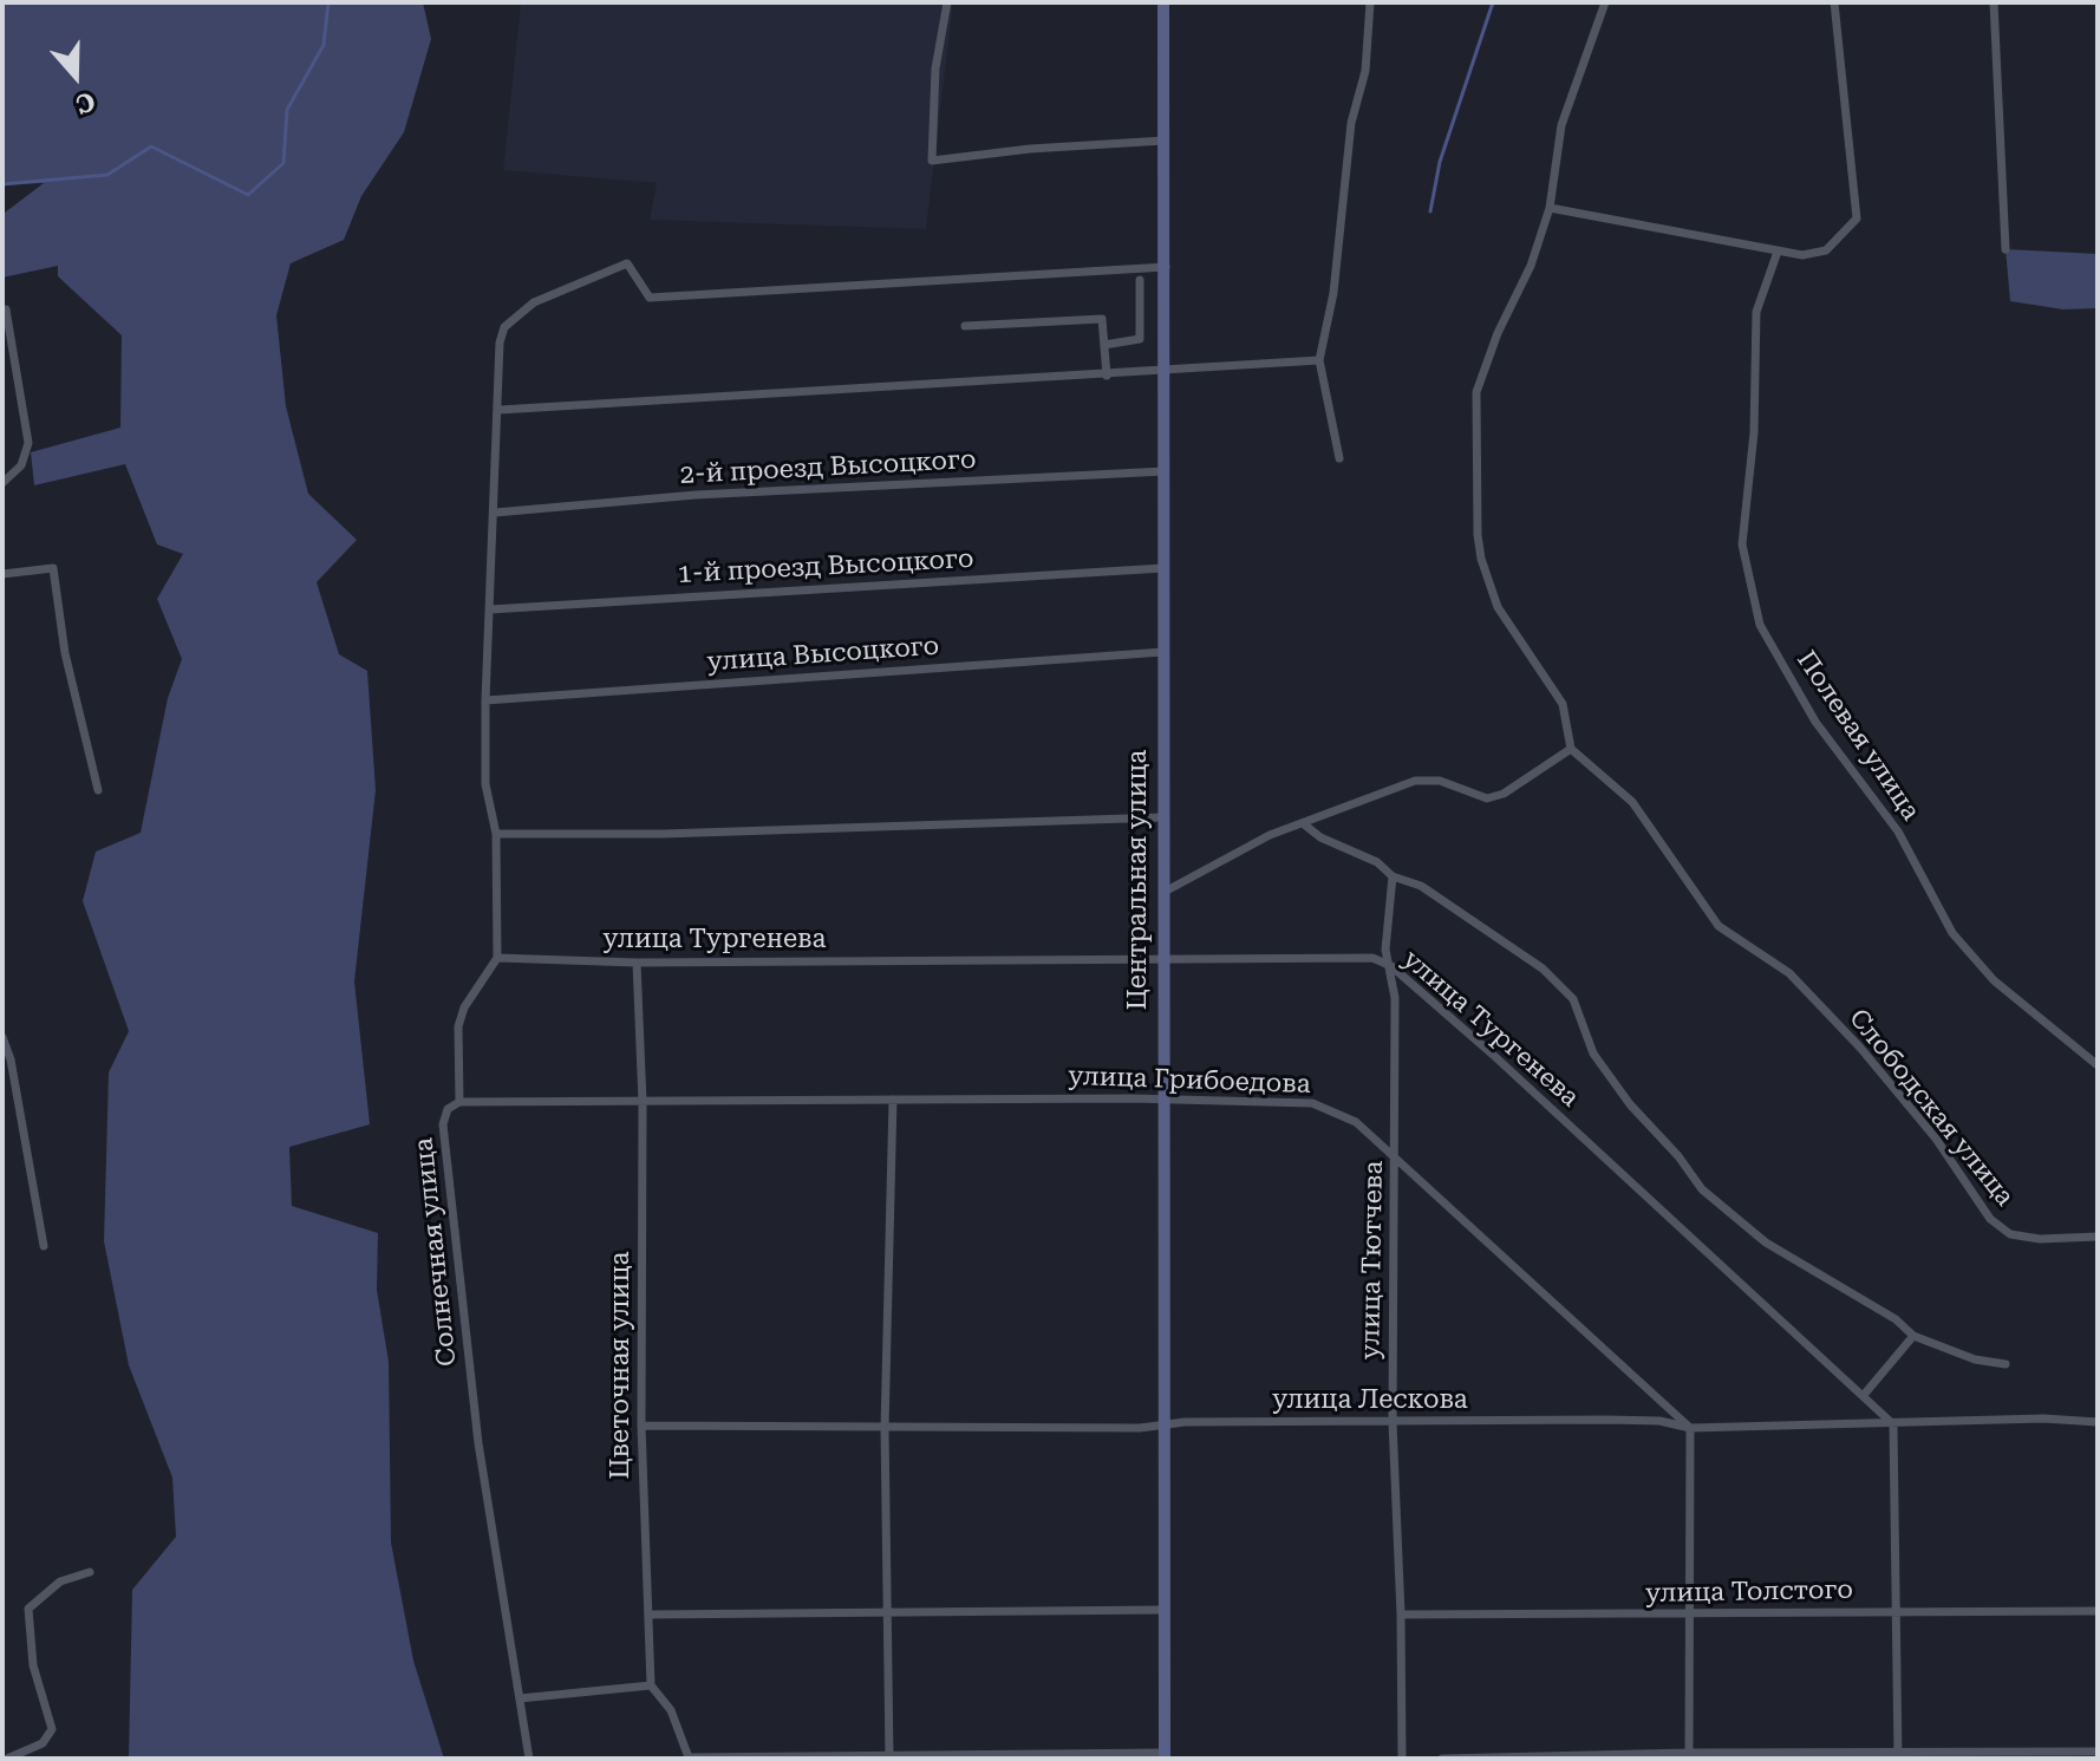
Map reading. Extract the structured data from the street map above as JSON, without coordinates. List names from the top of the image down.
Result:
{
  "streets": {
    "street": [
      "2-й проезд Высоцкого",
      "1-й проезд Высоцкого",
      "улица Высоцкого",
      "Полевая улица",
      "Центральная улица",
      "улица Тургенева",
      "улица Грибоедова",
      "Слободская улица",
      "Солнечная улица",
      "улица Тютчева",
      "Цветочная улица",
      "улица Лескова",
      "улица Толстого"
    ]
  },
  "crossings": [
    ["2-й проезд Высоцкого", "Центральная улица"],
    ["1-й проезд Высоцкого", "Центральная улица"],
    ["улица Высоцкого", "Центральная улица"],
    ["Центральная улица", "улица Тургенева"],
    ["Центральная улица", "улица Грибоедова"],
    ["Центральная улица", "улица Лескова"],
    ["улица Тургенева", "Солнечная улица"],
    ["улица Тургенева", "улица Тютчева"],
    ["улица Тургенева", "Цветочная улица"],
    ["улица Тургенева", "улица Лескова"],
    ["улица Грибоедова", "Солнечная улица"],
    ["улица Грибоедова", "улица Тютчева"],
    ["улица Грибоедова", "Цветочная улица"],
    ["улица Грибоедова", "улица Лескова"],
    ["улица Тютчева", "улица Лескова"],
    ["улица Тютчева", "улица Толстого"],
    ["Цветочная улица", "улица Лескова"]
  ],
  "north": "bottom"
}
